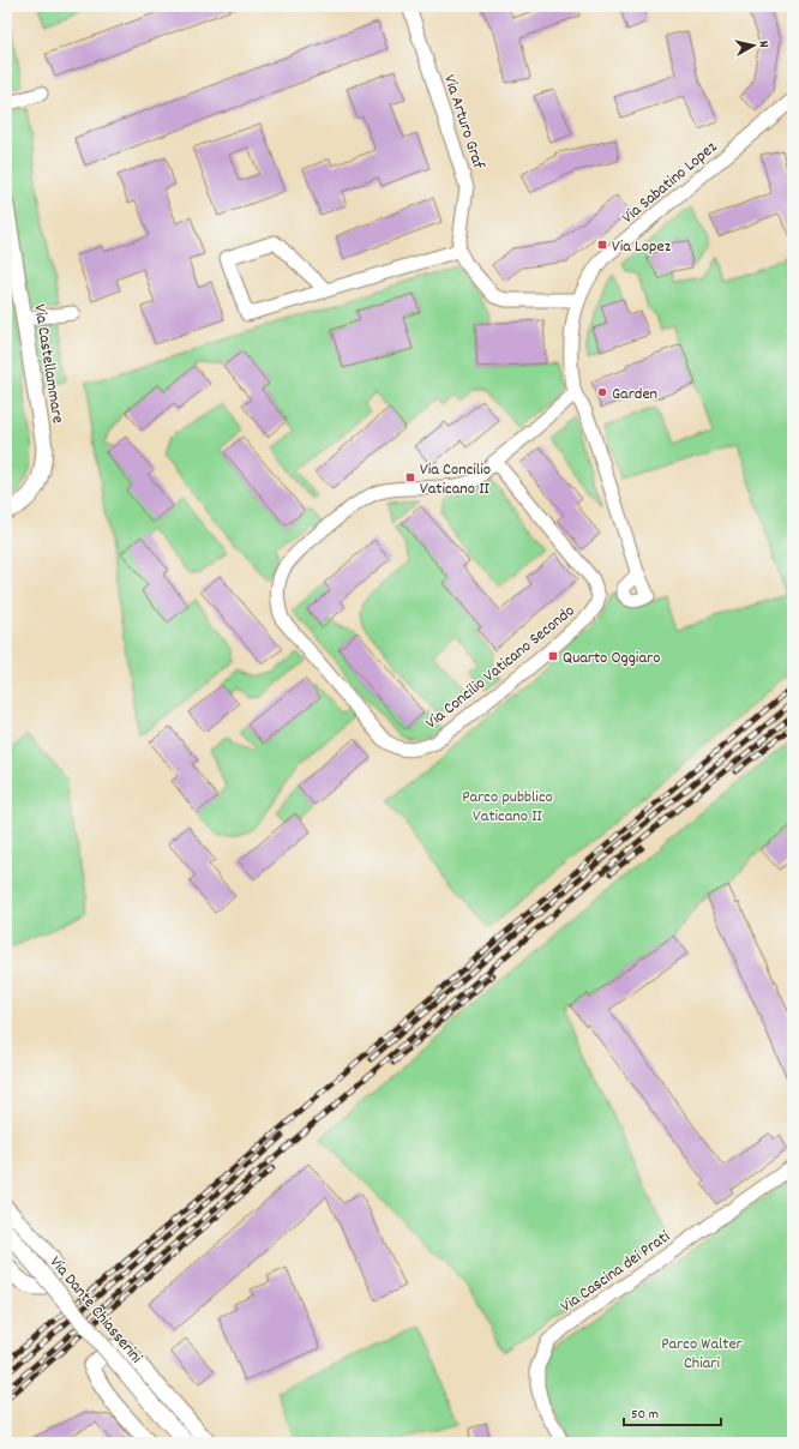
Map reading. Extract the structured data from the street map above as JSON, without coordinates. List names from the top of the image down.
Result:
{
  "streets": {
    "street": [
      "Via Arturo Graf",
      "Via Sabatino Lopez",
      "Via Castellammare",
      "Via Concilio Vaticano Secondo",
      "Via Cascina dei Prati",
      "Via Dante Chiasserini"
    ]
  },
  "crossings": [
    ["Via Sabatino Lopez", "Via Concilio Vaticano Secondo"]
  ],
  "parks": ["Parco pubblico Vaticano II", "Parco Walter Chiari"],
  "places": {
    "transit": ["Via Lopez", "Via Concilio Vaticano II", "Quarto Oggiaro"],
    "other": ["Garden"]
  },
  "scale_bar": "50 m",
  "north": "right"
}
